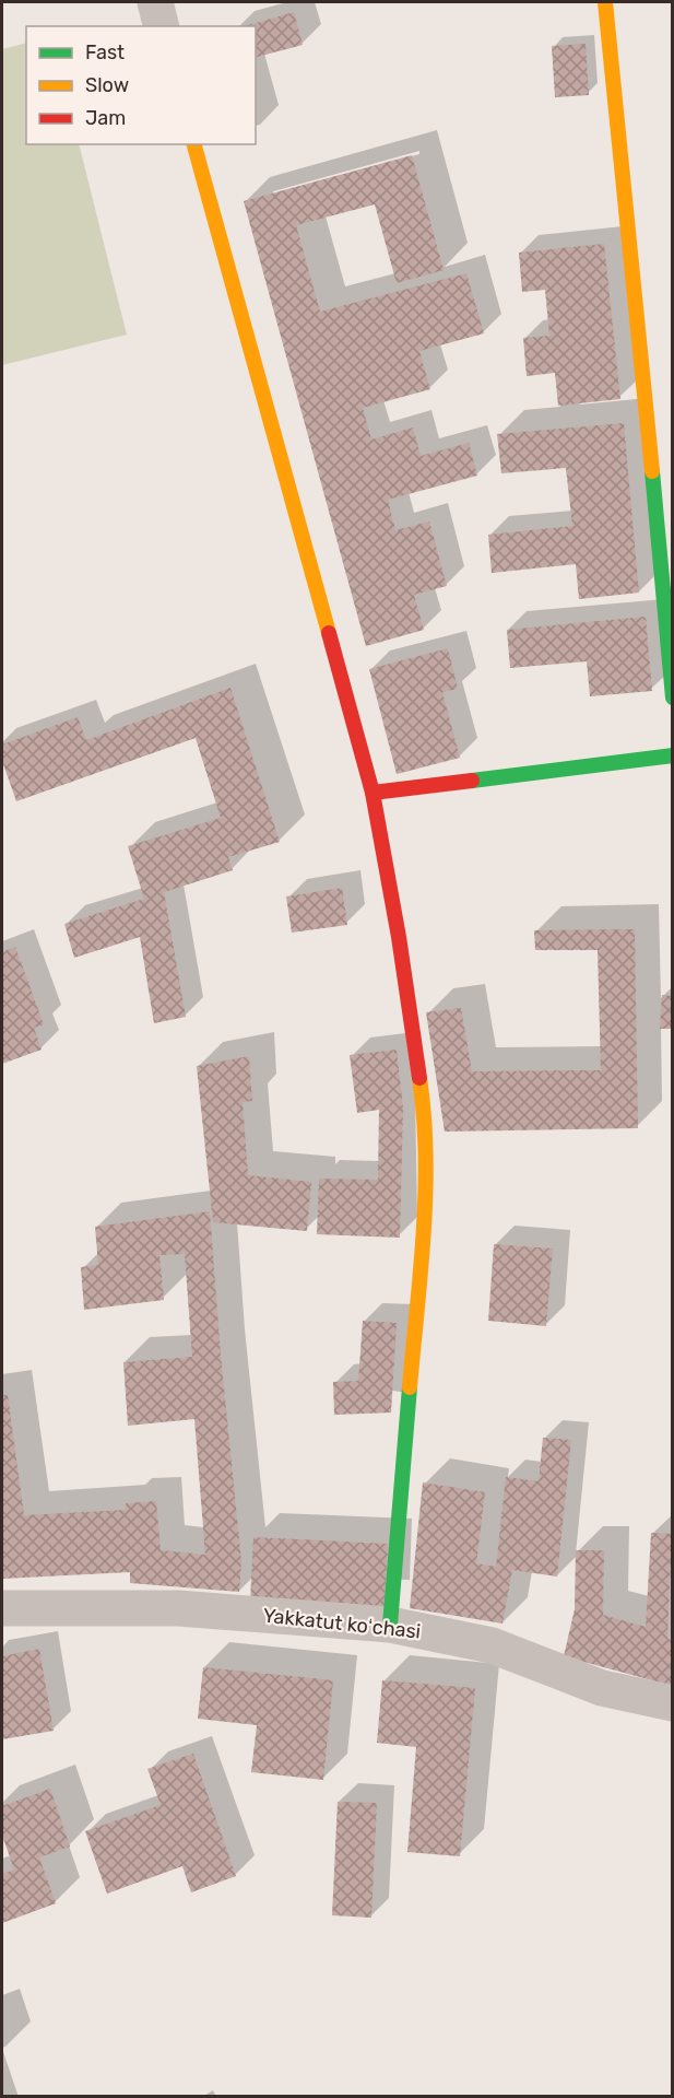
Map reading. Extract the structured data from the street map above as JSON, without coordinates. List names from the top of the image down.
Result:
{
  "streets": {
    "street": ["Yakkatut koʻchasi"]
  },
  "legend": ["Fast", "Slow", "Jam"]
}
